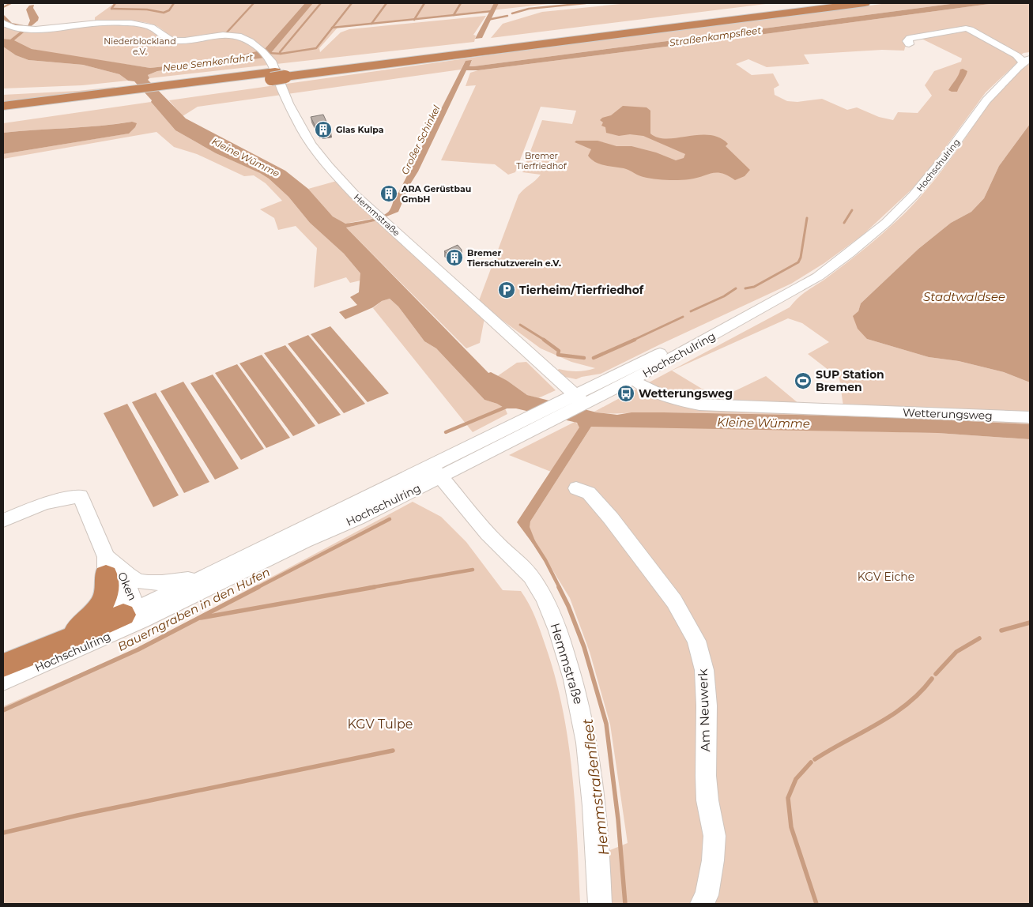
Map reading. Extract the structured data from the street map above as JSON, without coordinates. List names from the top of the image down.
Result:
{
  "streets": {
    "street": [
      "Hochschulring",
      "Hemmstraße",
      "Wetterungsweg",
      "Oken",
      "Am Neuwerk"
    ]
  },
  "crossings": [
    ["Hochschulring", "Hemmstraße"],
    ["Hochschulring", "Wetterungsweg"],
    ["Hochschulring", "Oken"]
  ],
  "water": [
    "Straßenkampsfleet",
    "Neue Semkenfahrt",
    "Großer Schinkel",
    "Kleine Wümme",
    "Stadtwaldsee",
    "Bauerngraben in den Hufen",
    "Hemmstraßenfleet"
  ],
  "parks": [
    "Niederblockland e.V.",
    "Bremer Tierfriedhof",
    "KGV Eiche",
    "KGV Tulpe"
  ],
  "places": {
    "building": ["Glas Kulpa", "ARA Gerüstbau GmbH", "Bremer Tierschutzverein e.V."],
    "parking": ["Tierheim/Tierfriedhof"],
    "sports": ["SUP Station Bremen"],
    "bus stop": ["Wetterungsweg"]
  }
}
